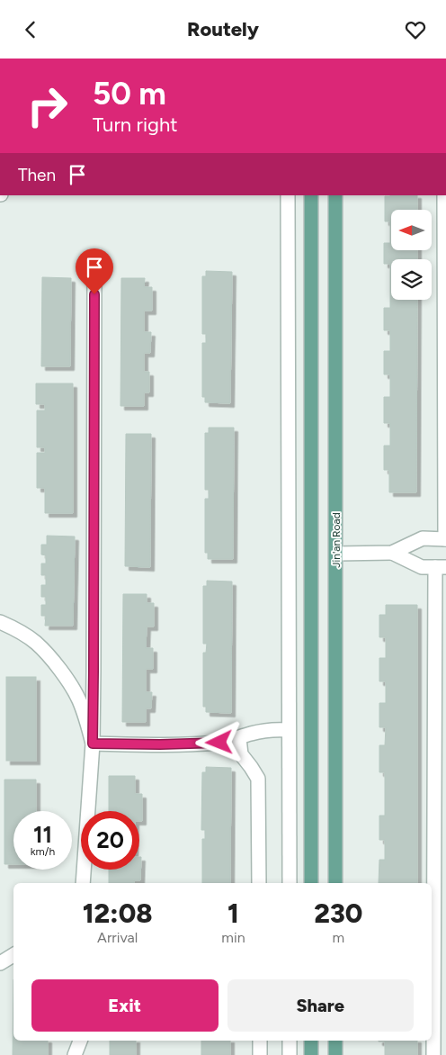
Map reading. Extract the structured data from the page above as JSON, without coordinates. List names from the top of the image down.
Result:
{
  "streets": {
    "main road": ["Jin'an Road"]
  },
  "north": "left",
  "page": {
    "header": "Routely",
    "turn": ["50 m", "Turn right"],
    "then": "Then",
    "speed": "11 km/h",
    "limit": "20",
    "eta": [
      "12:08",
      "Arrival",
      "1",
      "min",
      "230",
      "m"
    ],
    "buttons": ["Exit", "Share"]
  }
}
